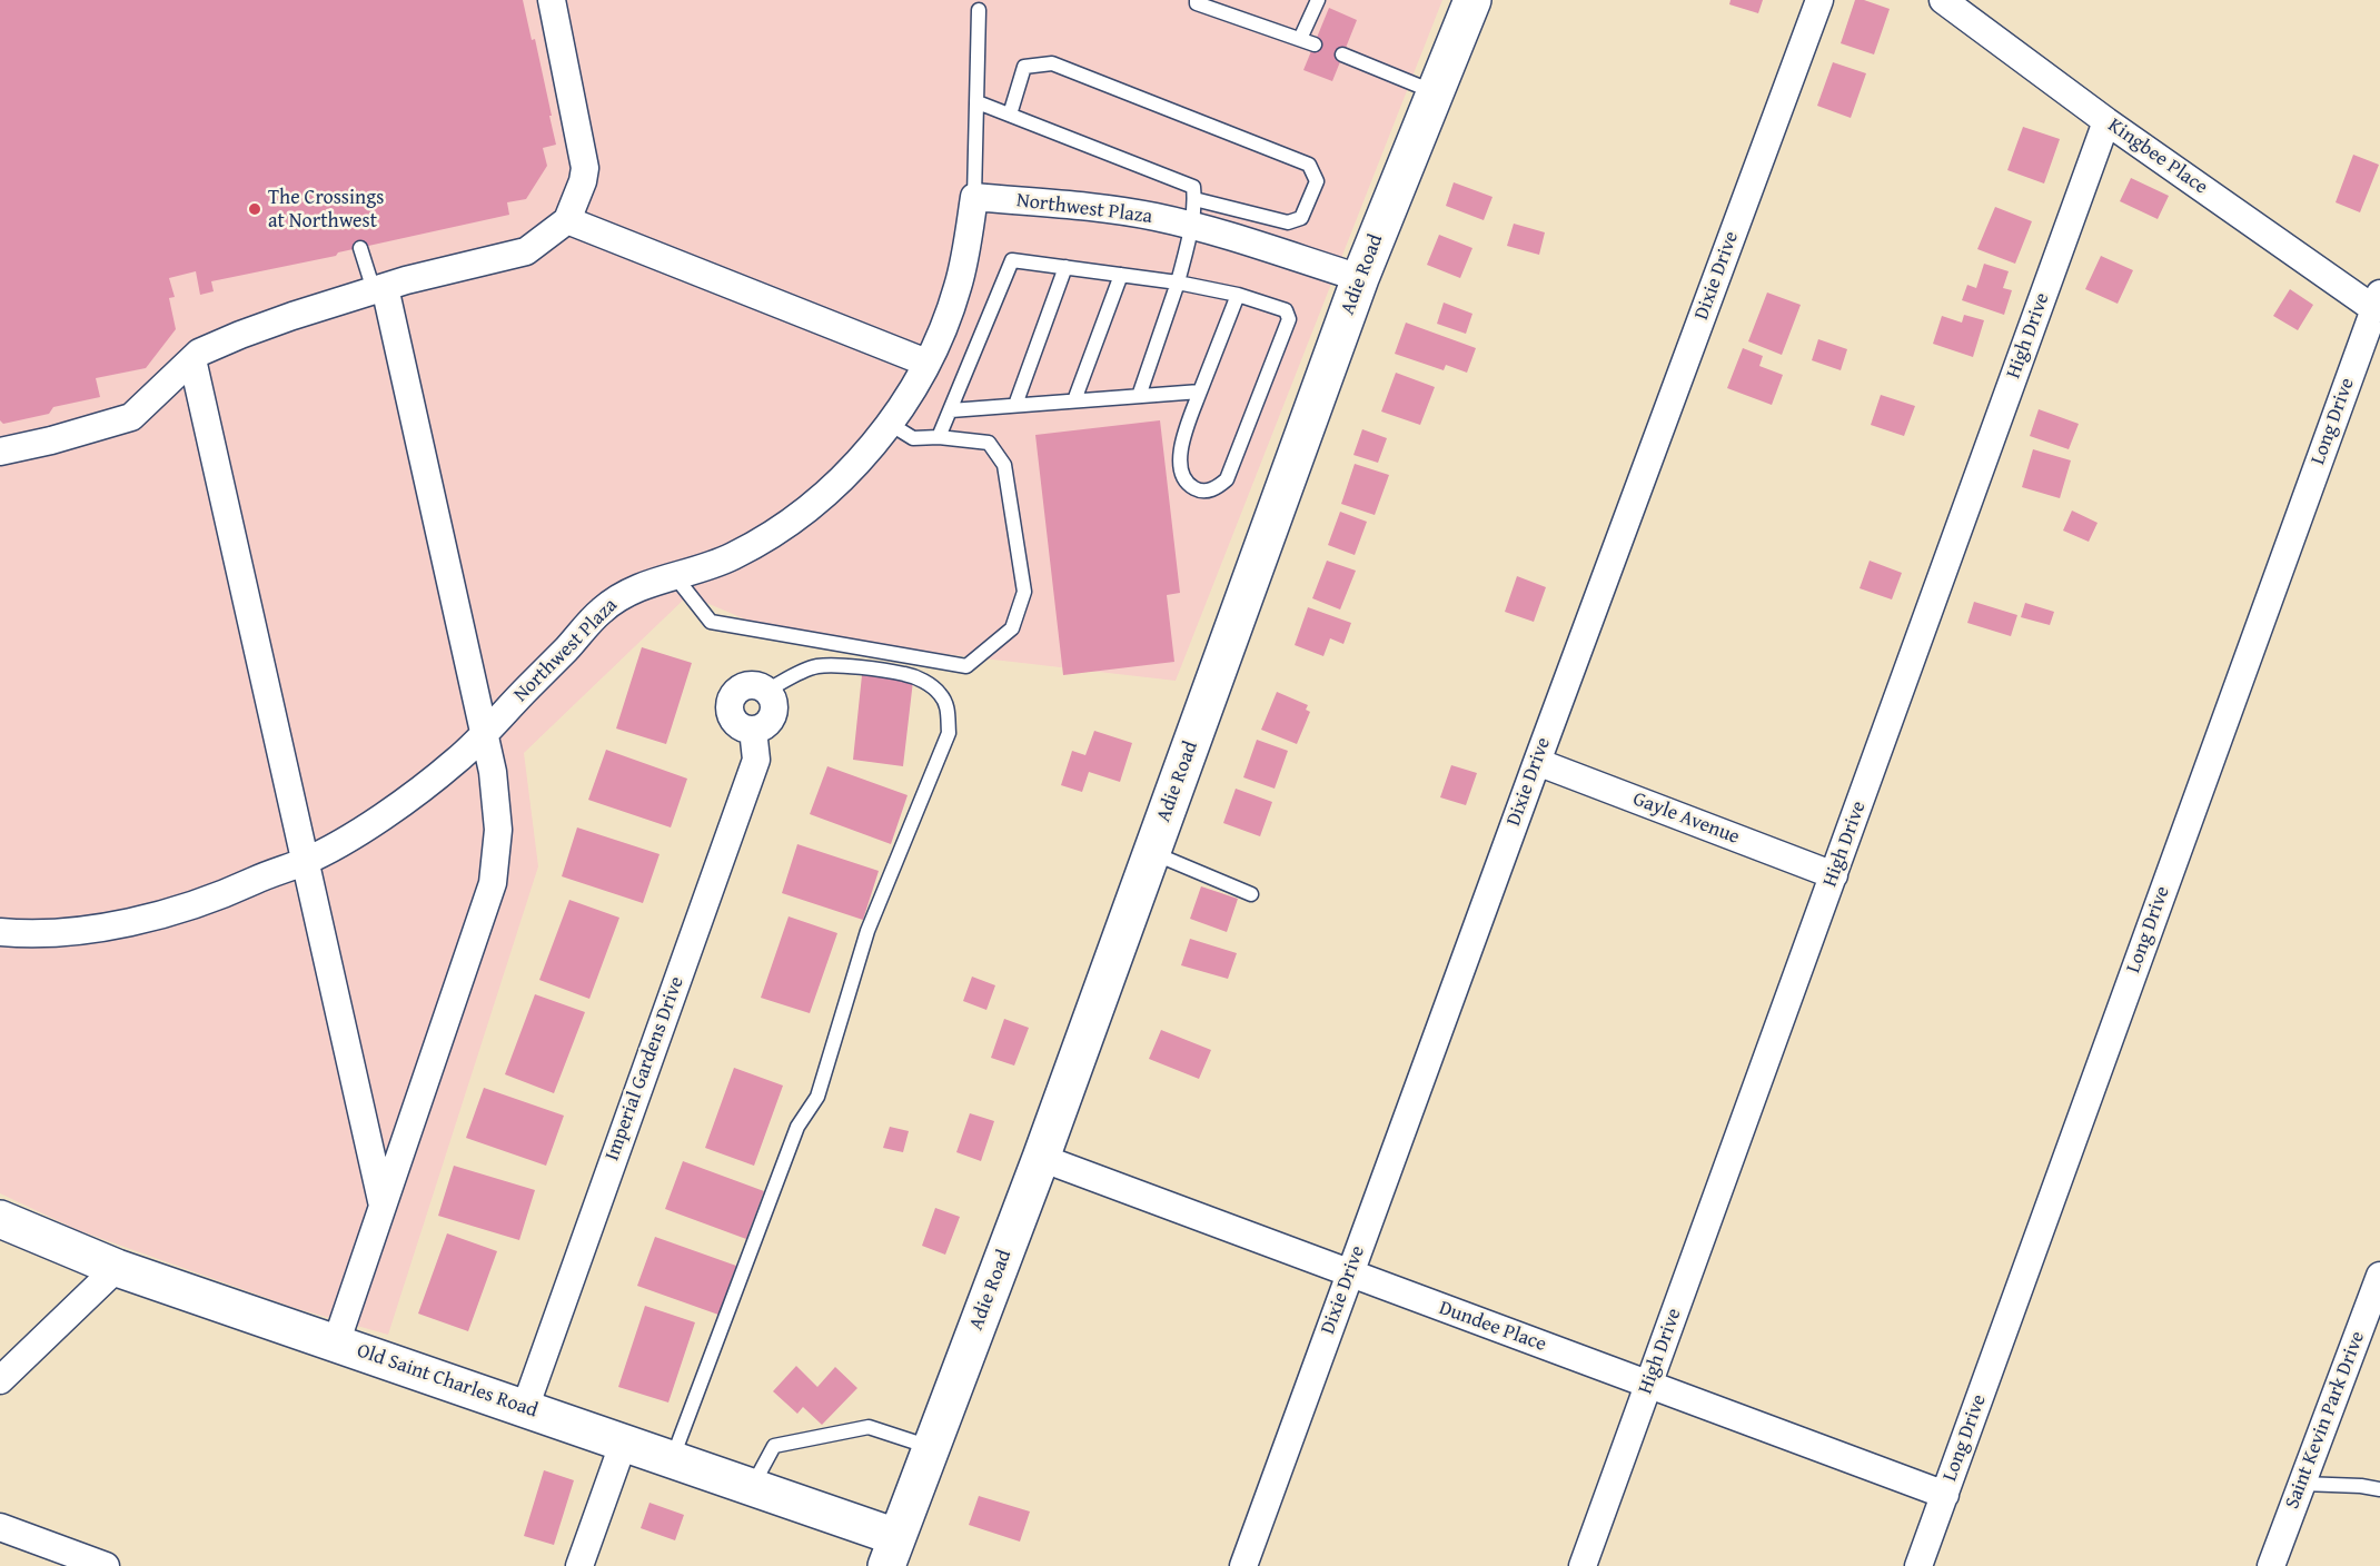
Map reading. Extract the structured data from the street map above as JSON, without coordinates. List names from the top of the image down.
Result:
{
  "streets": {
    "street": [
      "Kingbee Place",
      "Northwest Plaza",
      "Adie Road",
      "Dixie Drive",
      "High Drive",
      "Long Drive",
      "Gayle Avenue",
      "Imperial Gardens Drive",
      "Dundee Place",
      "Old Saint Charles Road",
      "Saint Kevin Park Drive"
    ]
  },
  "crossings": [
    ["Kingbee Place", "High Drive"],
    ["Kingbee Place", "Long Drive"],
    ["Northwest Plaza", "Adie Road"],
    ["Adie Road", "Dundee Place"],
    ["Adie Road", "Old Saint Charles Road"],
    ["Dixie Drive", "Gayle Avenue"],
    ["Dixie Drive", "Dundee Place"],
    ["High Drive", "Gayle Avenue"],
    ["High Drive", "Dundee Place"],
    ["Long Drive", "Dundee Place"],
    ["Imperial Gardens Drive", "Old Saint Charles Road"]
  ],
  "places": ["The Crossings at Northwest"]
}
